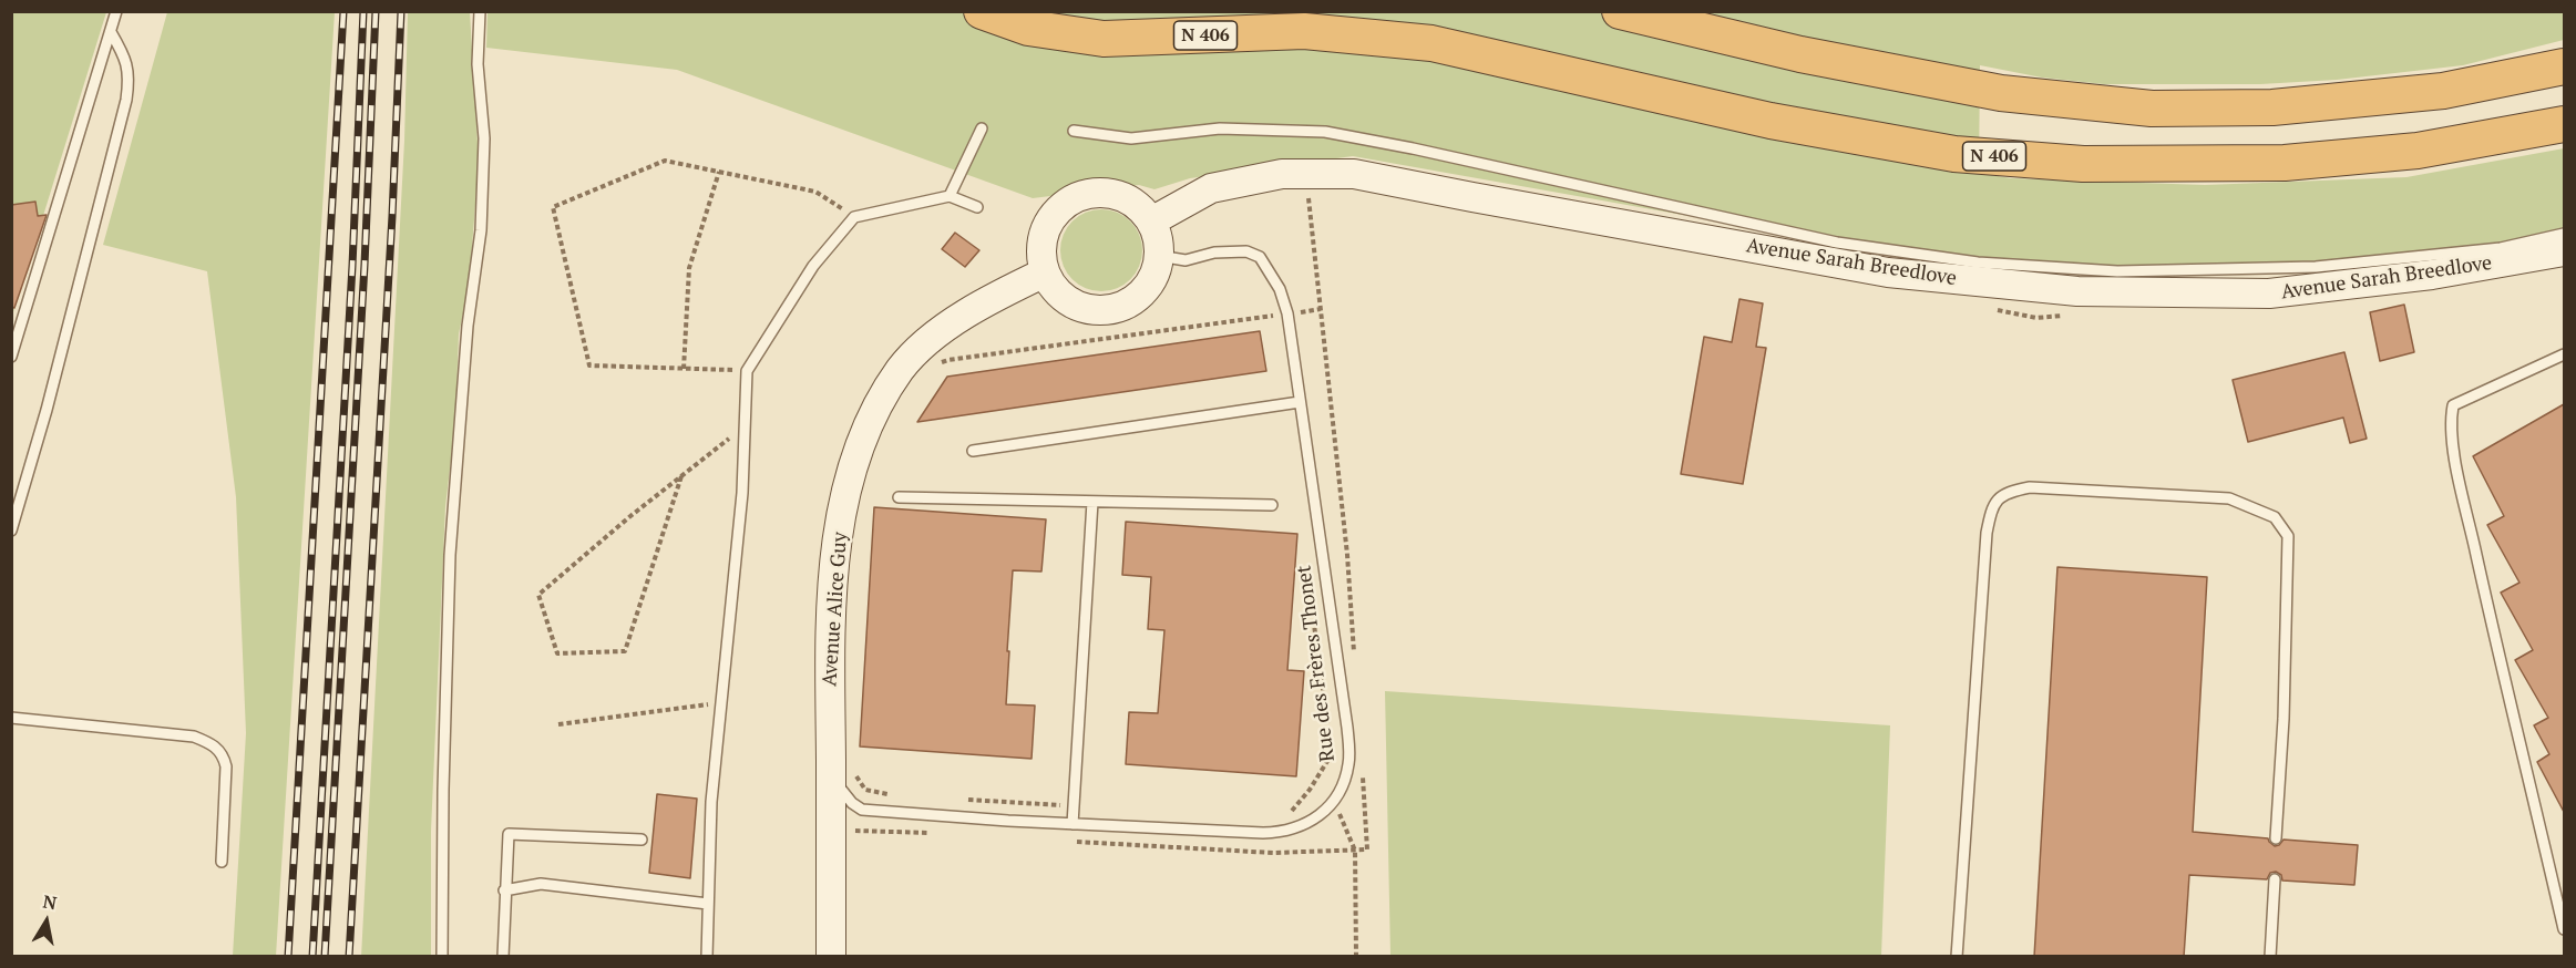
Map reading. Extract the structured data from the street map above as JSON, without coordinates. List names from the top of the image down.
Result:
{
  "streets": {
    "highway": ["N 406"],
    "main road": ["Avenue Sarah Breedlove", "Avenue Alice Guy"],
    "lane": ["Rue des Frères Thonet"]
  },
  "crossings": [
    ["Avenue Sarah Breedlove", "Avenue Alice Guy"],
    ["Avenue Sarah Breedlove", "Rue des Frères Thonet"],
    ["Avenue Alice Guy", "Rue des Frères Thonet"]
  ],
  "north": "top"
}
